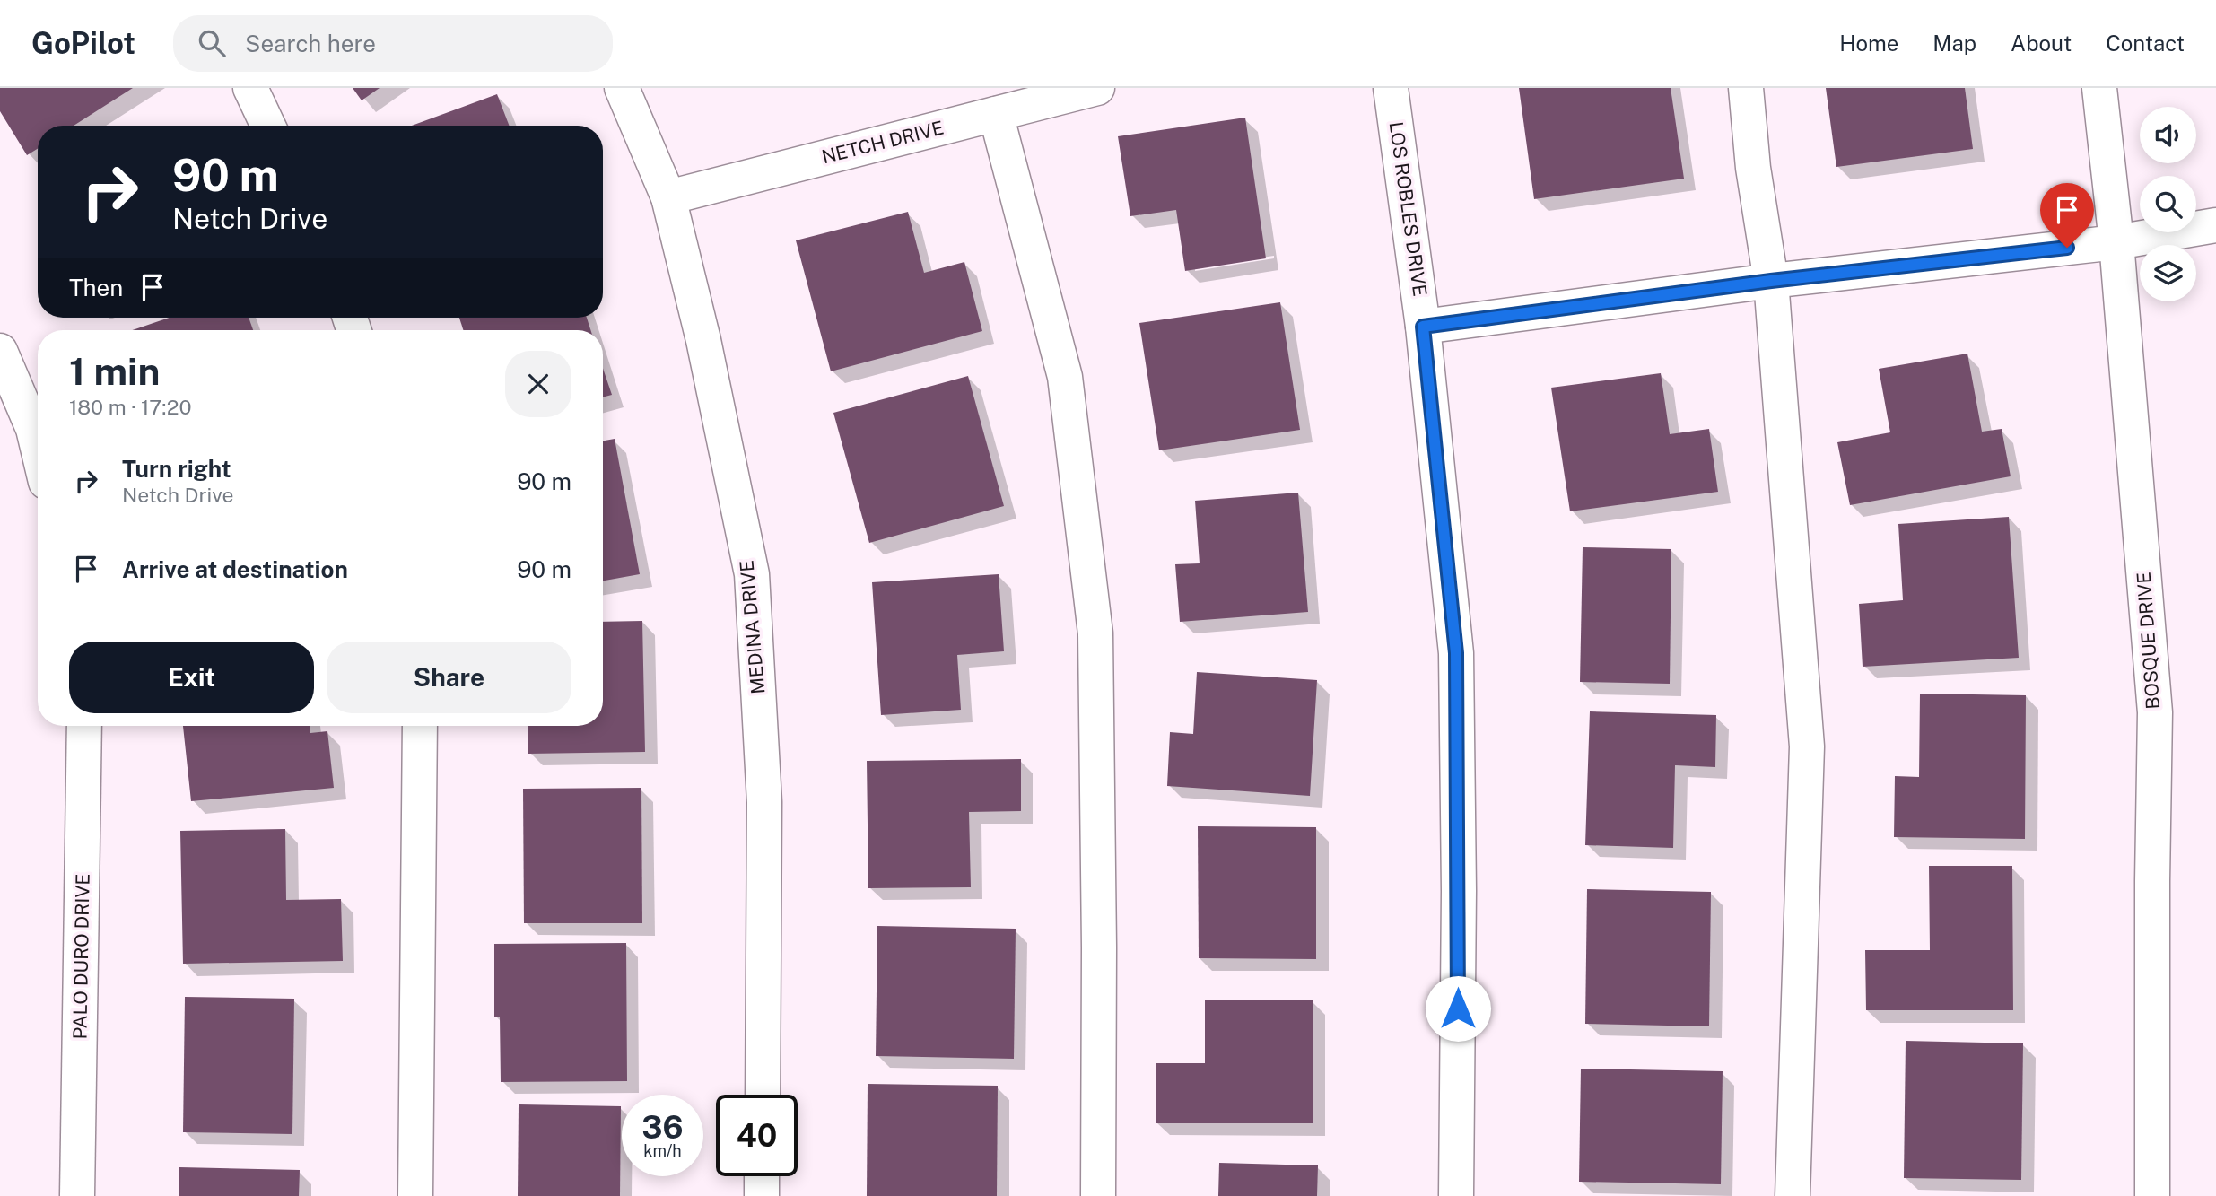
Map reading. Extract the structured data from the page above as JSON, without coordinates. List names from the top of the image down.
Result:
{
  "streets": {
    "street": [
      "NETCH DRIVE",
      "LOS ROBLES DRIVE",
      "MEDINA DRIVE",
      "BOSQUE DRIVE",
      "PALO DURO DRIVE"
    ]
  },
  "crossings": [
    ["NETCH DRIVE", "MEDINA DRIVE"]
  ],
  "page": {
    "header": "GoPilot",
    "search": "Search here",
    "nav": [
      "Home",
      "Map",
      "About",
      "Contact"
    ],
    "turn": ["90 m", "Netch Drive"],
    "then": "Then",
    "heading": ["1 min", "180 m · 17:20"],
    "list": [
      {
        "name": "Turn right",
        "note": "Netch Drive",
        "value": "90 m"
      },
      {
        "name": "Arrive at destination",
        "value": "90 m"
      }
    ],
    "buttons": ["Exit", "Share"],
    "speed": "36 km/h",
    "limit": "40"
  }
}
